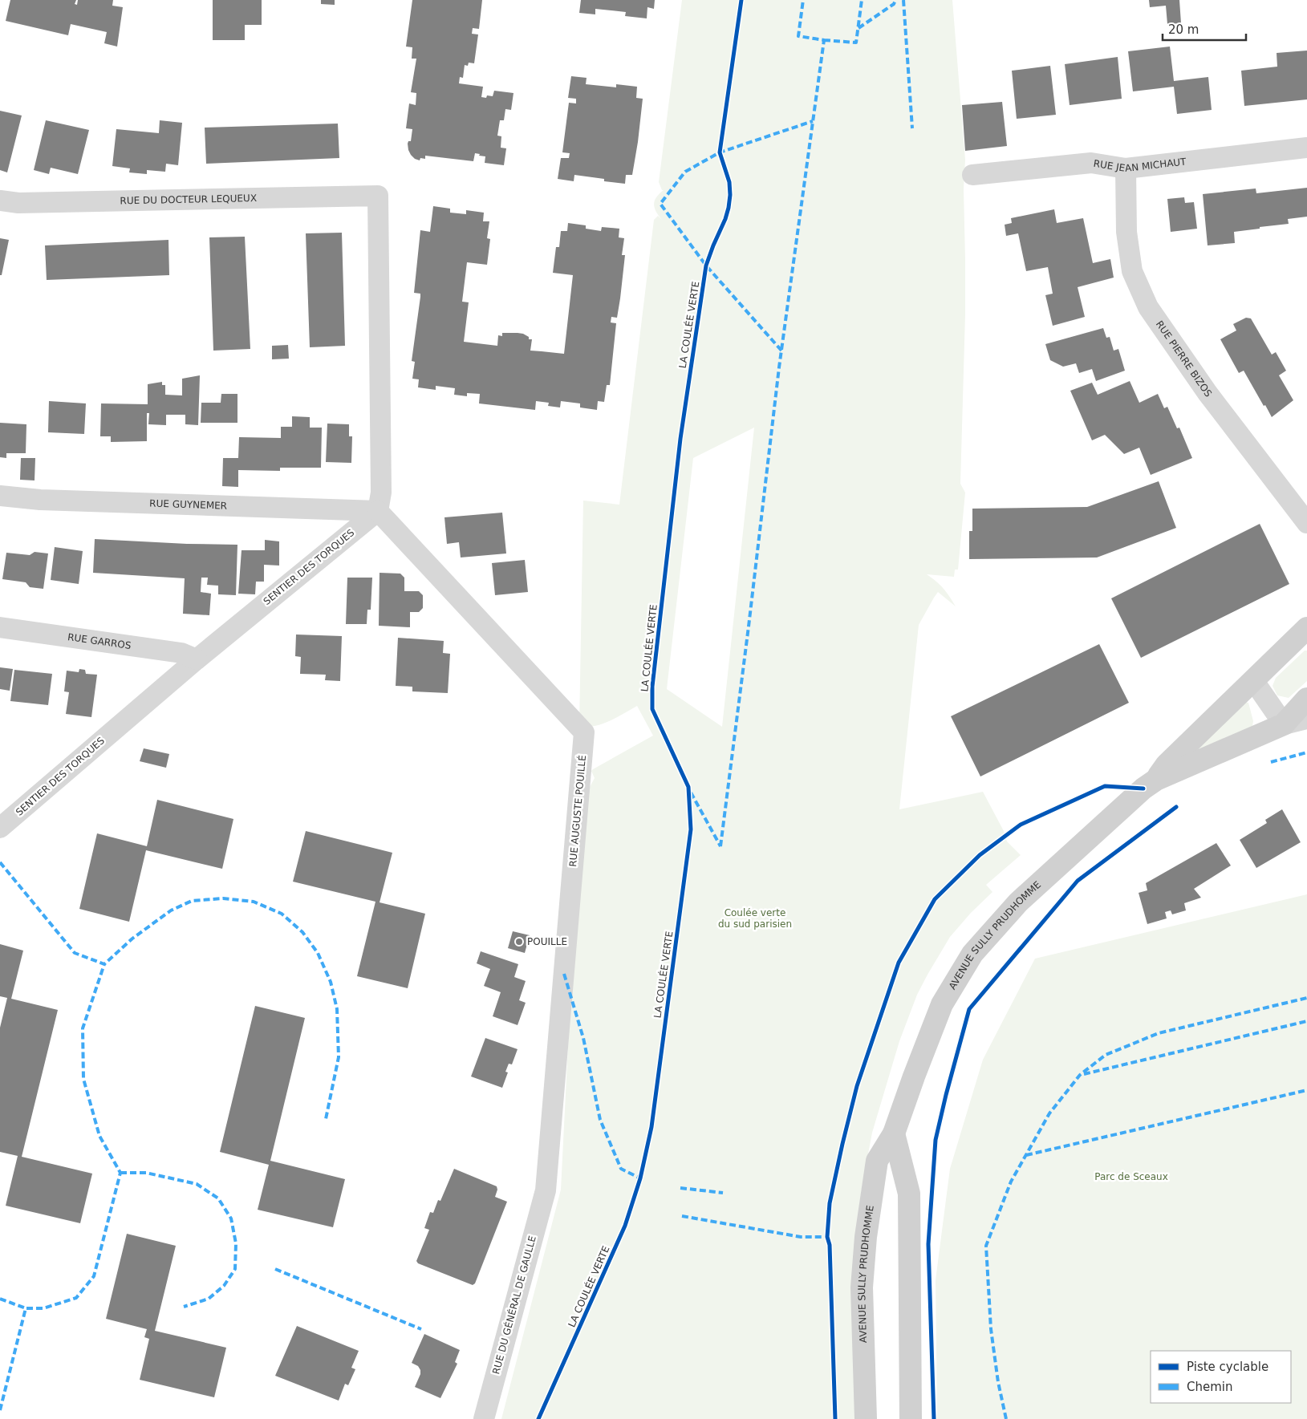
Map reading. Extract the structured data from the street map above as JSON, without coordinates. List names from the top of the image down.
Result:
{
  "streets": {
    "main road": ["AVENUE SULLY PRUDHOMME"],
    "street": [
      "RUE JEAN MICHAUT",
      "RUE DU DOCTEUR LEQUEUX",
      "RUE PIERRE BIZOS",
      "RUE GUYNEMER",
      "SENTIER DES TORQUES",
      "RUE GARROS",
      "RUE AUGUSTE POUILLÉ",
      "RUE DU GÉNÉRAL DE GAULLE"
    ],
    "cycle path": ["LA COULÉE VERTE"]
  },
  "crossings": [
    ["RUE JEAN MICHAUT", "RUE PIERRE BIZOS"],
    ["RUE DU DOCTEUR LEQUEUX", "RUE GUYNEMER"],
    ["RUE DU DOCTEUR LEQUEUX", "SENTIER DES TORQUES"],
    ["RUE DU DOCTEUR LEQUEUX", "RUE AUGUSTE POUILLÉ"],
    ["RUE GUYNEMER", "SENTIER DES TORQUES"],
    ["RUE GUYNEMER", "RUE AUGUSTE POUILLÉ"],
    ["SENTIER DES TORQUES", "RUE GARROS"],
    ["SENTIER DES TORQUES", "RUE AUGUSTE POUILLÉ"],
    ["RUE AUGUSTE POUILLÉ", "RUE DU GÉNÉRAL DE GAULLE"]
  ],
  "parks": ["Coulée verte du sud parisien", "Parc de Sceaux"],
  "places": ["POUILLE"],
  "legend": ["Piste cyclable", "Chemin"],
  "scale_bar": "20 m"
}
